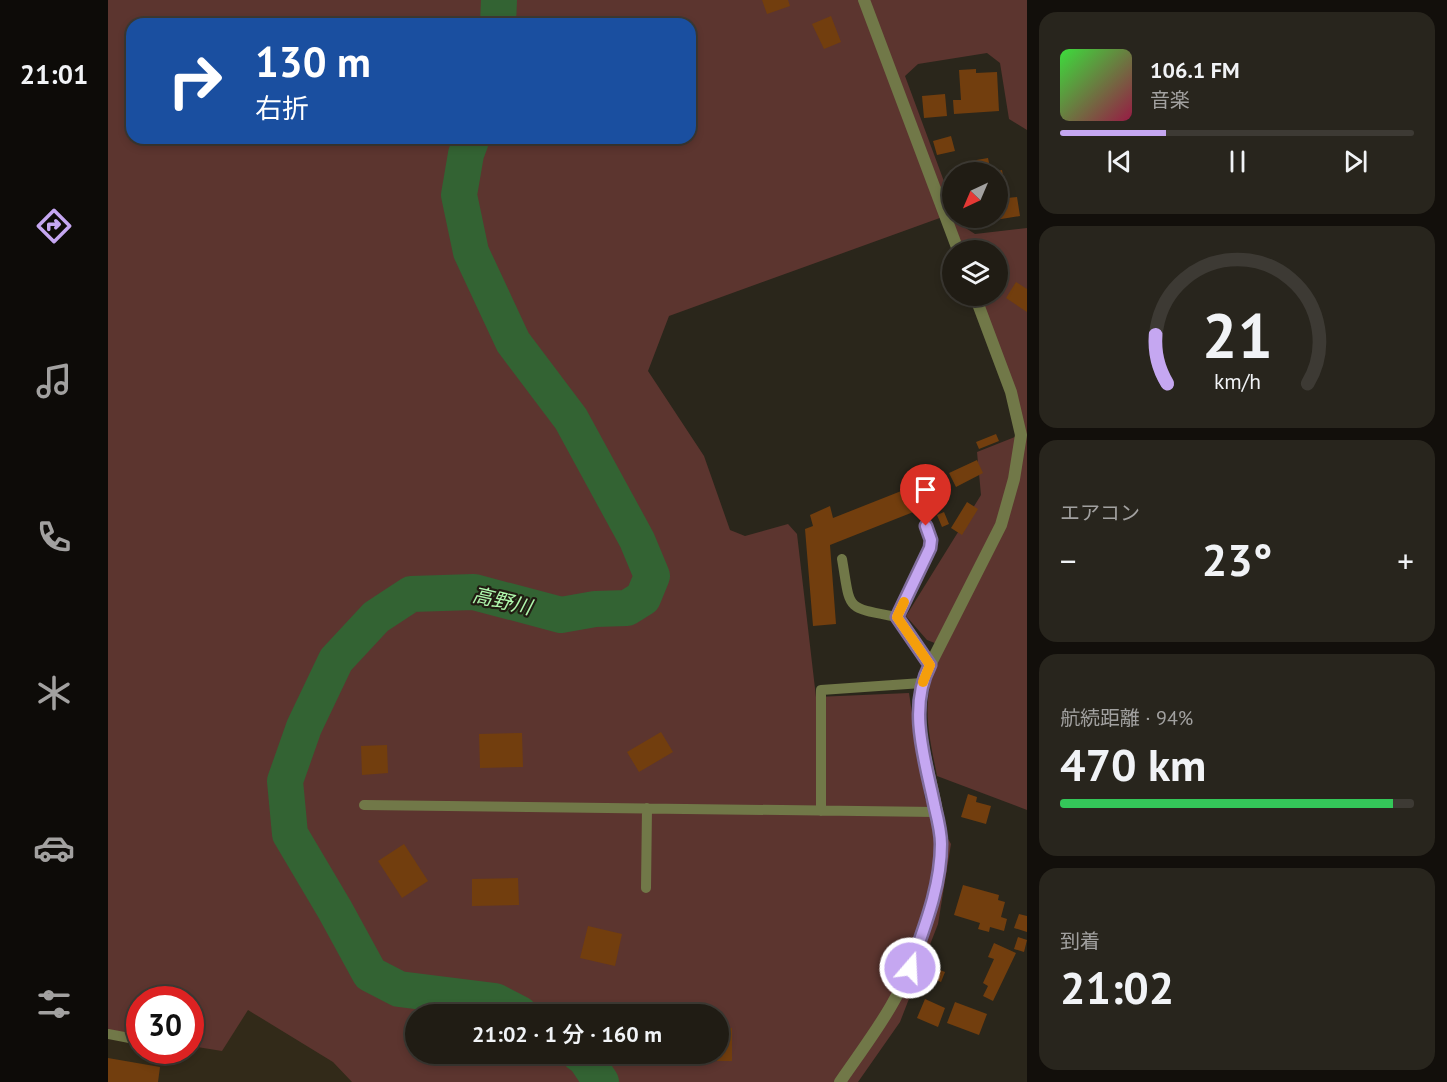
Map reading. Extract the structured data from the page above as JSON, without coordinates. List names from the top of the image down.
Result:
{
  "water": ["高野川"],
  "north": "bottom left",
  "page": {
    "tabs": "21:01",
    "turn": ["130 m", "右折"],
    "song": ["106.1 FM", "音楽"],
    "tile": [
      "エアコン",
      ["航続距離 · 94%", "470 km"],
      ["到着", "21:02"]
    ],
    "heat": ["−", "23°", "+"],
    "limit": "30",
    "trip": "21:02 · 1 分 · 160 m",
    "gauge": ["21", "km/h"]
  }
}
